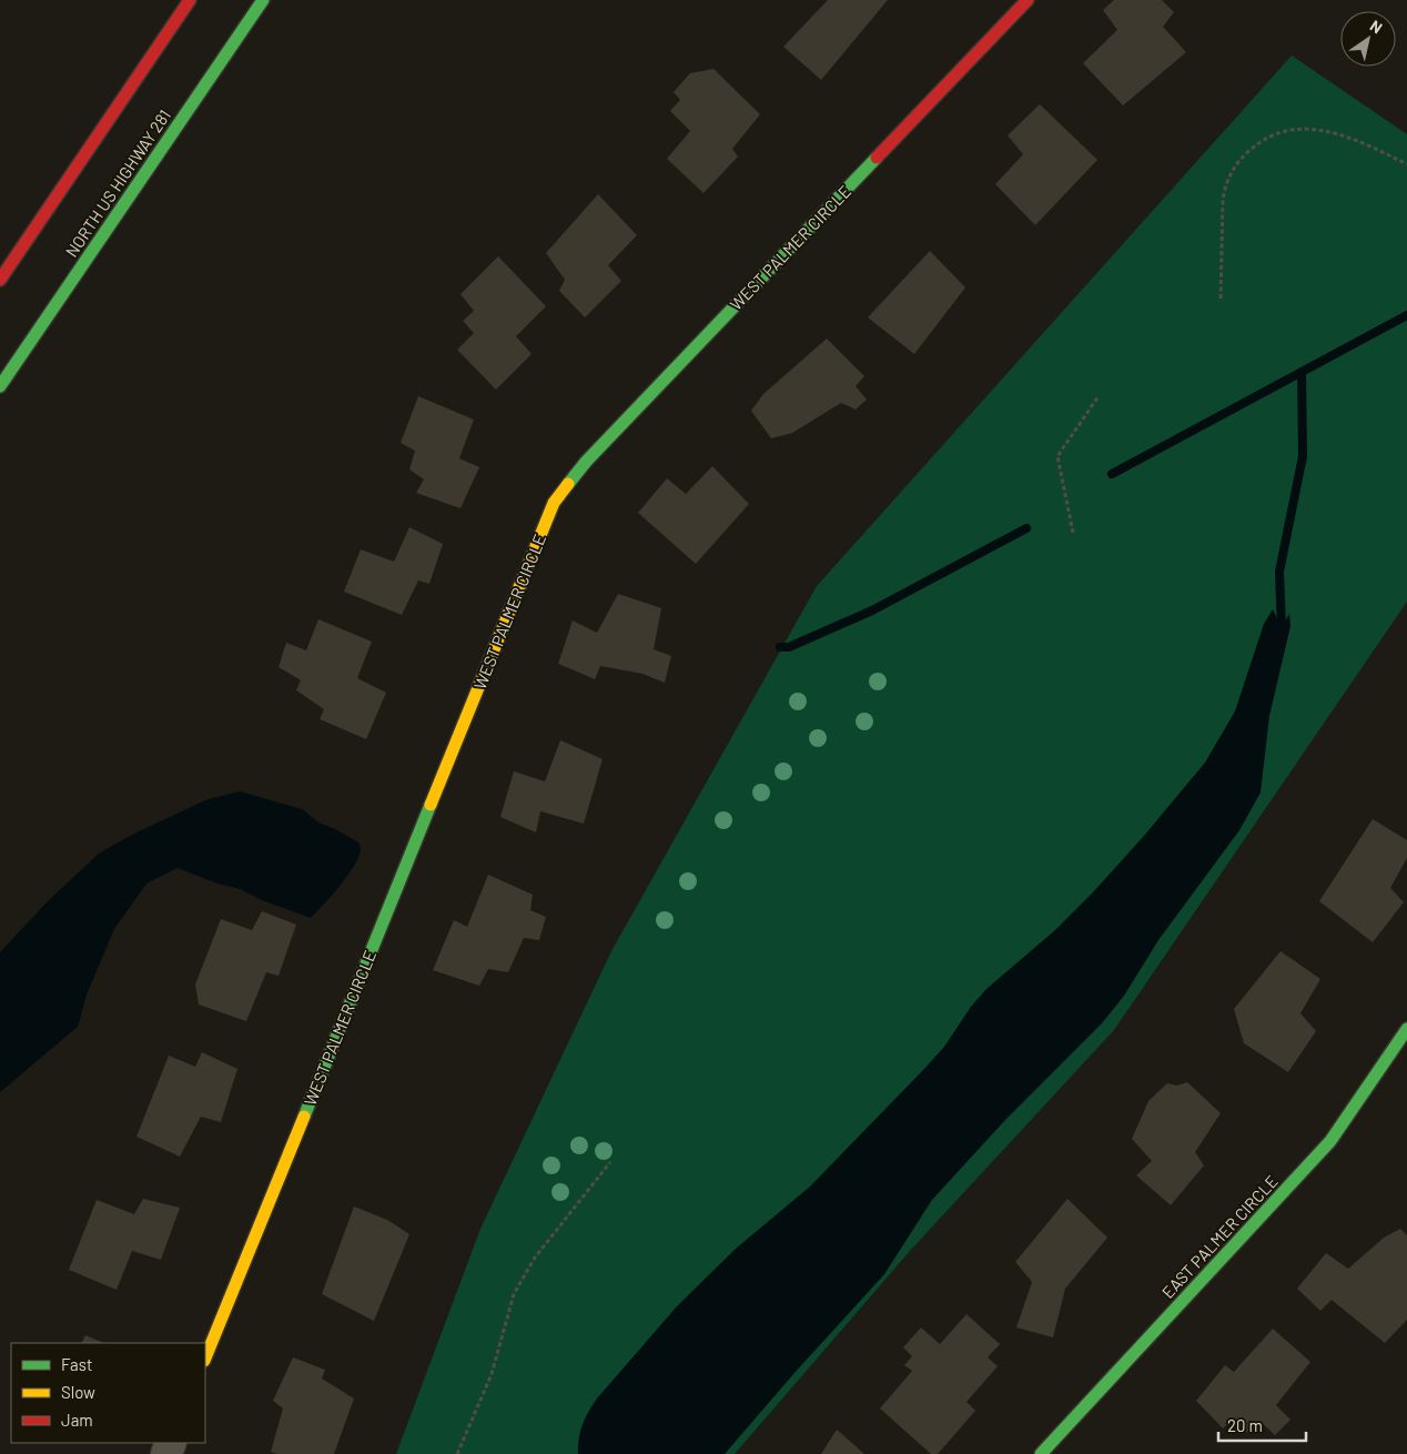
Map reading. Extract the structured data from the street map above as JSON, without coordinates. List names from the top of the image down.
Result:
{
  "streets": {
    "main road": ["NORTH US HIGHWAY 281", "WEST PALMER CIRCLE", "EAST PALMER CIRCLE"]
  },
  "legend": ["Fast", "Slow", "Jam"],
  "scale_bar": "20 m",
  "north": "top right"
}
